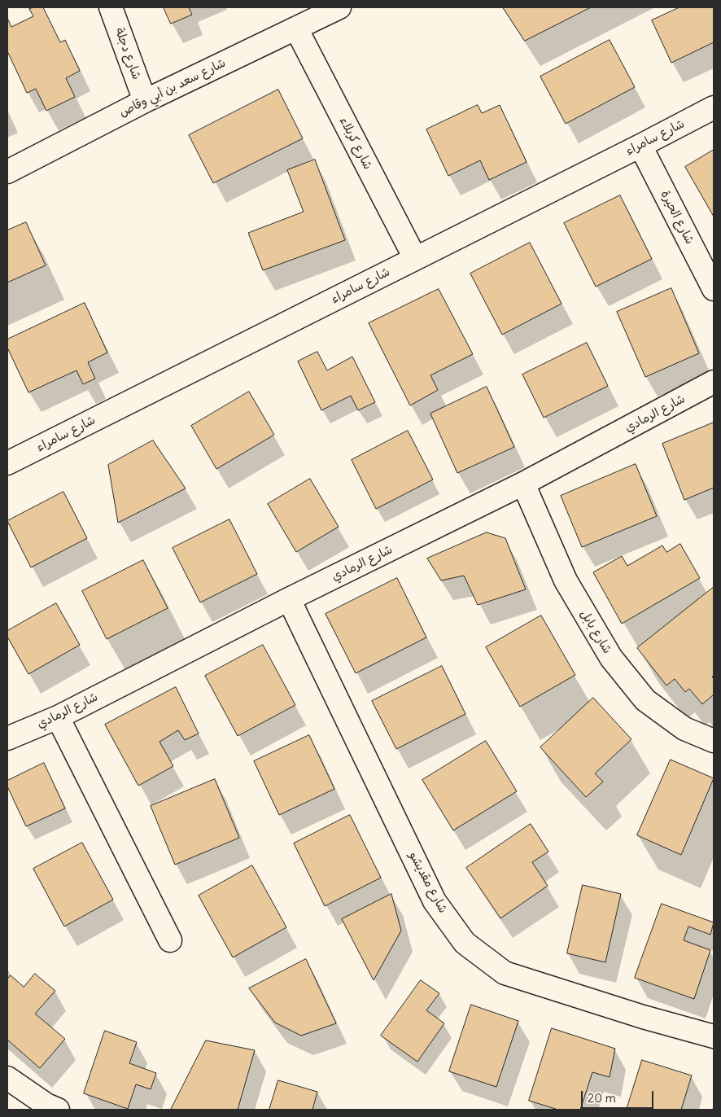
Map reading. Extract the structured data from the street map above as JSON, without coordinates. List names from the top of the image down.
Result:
{
  "streets": {
    "street": [
      "شارع دجلة",
      "شارع سعد بن أبي وقاص",
      "شارع سامراء",
      "شارع كربلاء",
      "شارع الحيرة",
      "شارع الرمادي",
      "شارع بابل",
      "شارع مقديشو"
    ]
  },
  "crossings": [
    ["شارع دجلة", "شارع سعد بن أبي وقاص"],
    ["شارع سعد بن أبي وقاص", "شارع كربلاء"],
    ["شارع سامراء", "شارع كربلاء"],
    ["شارع سامراء", "شارع الحيرة"],
    ["شارع الرمادي", "شارع بابل"],
    ["شارع الرمادي", "شارع مقديشو"]
  ],
  "scale_bar": "20 m"
}
